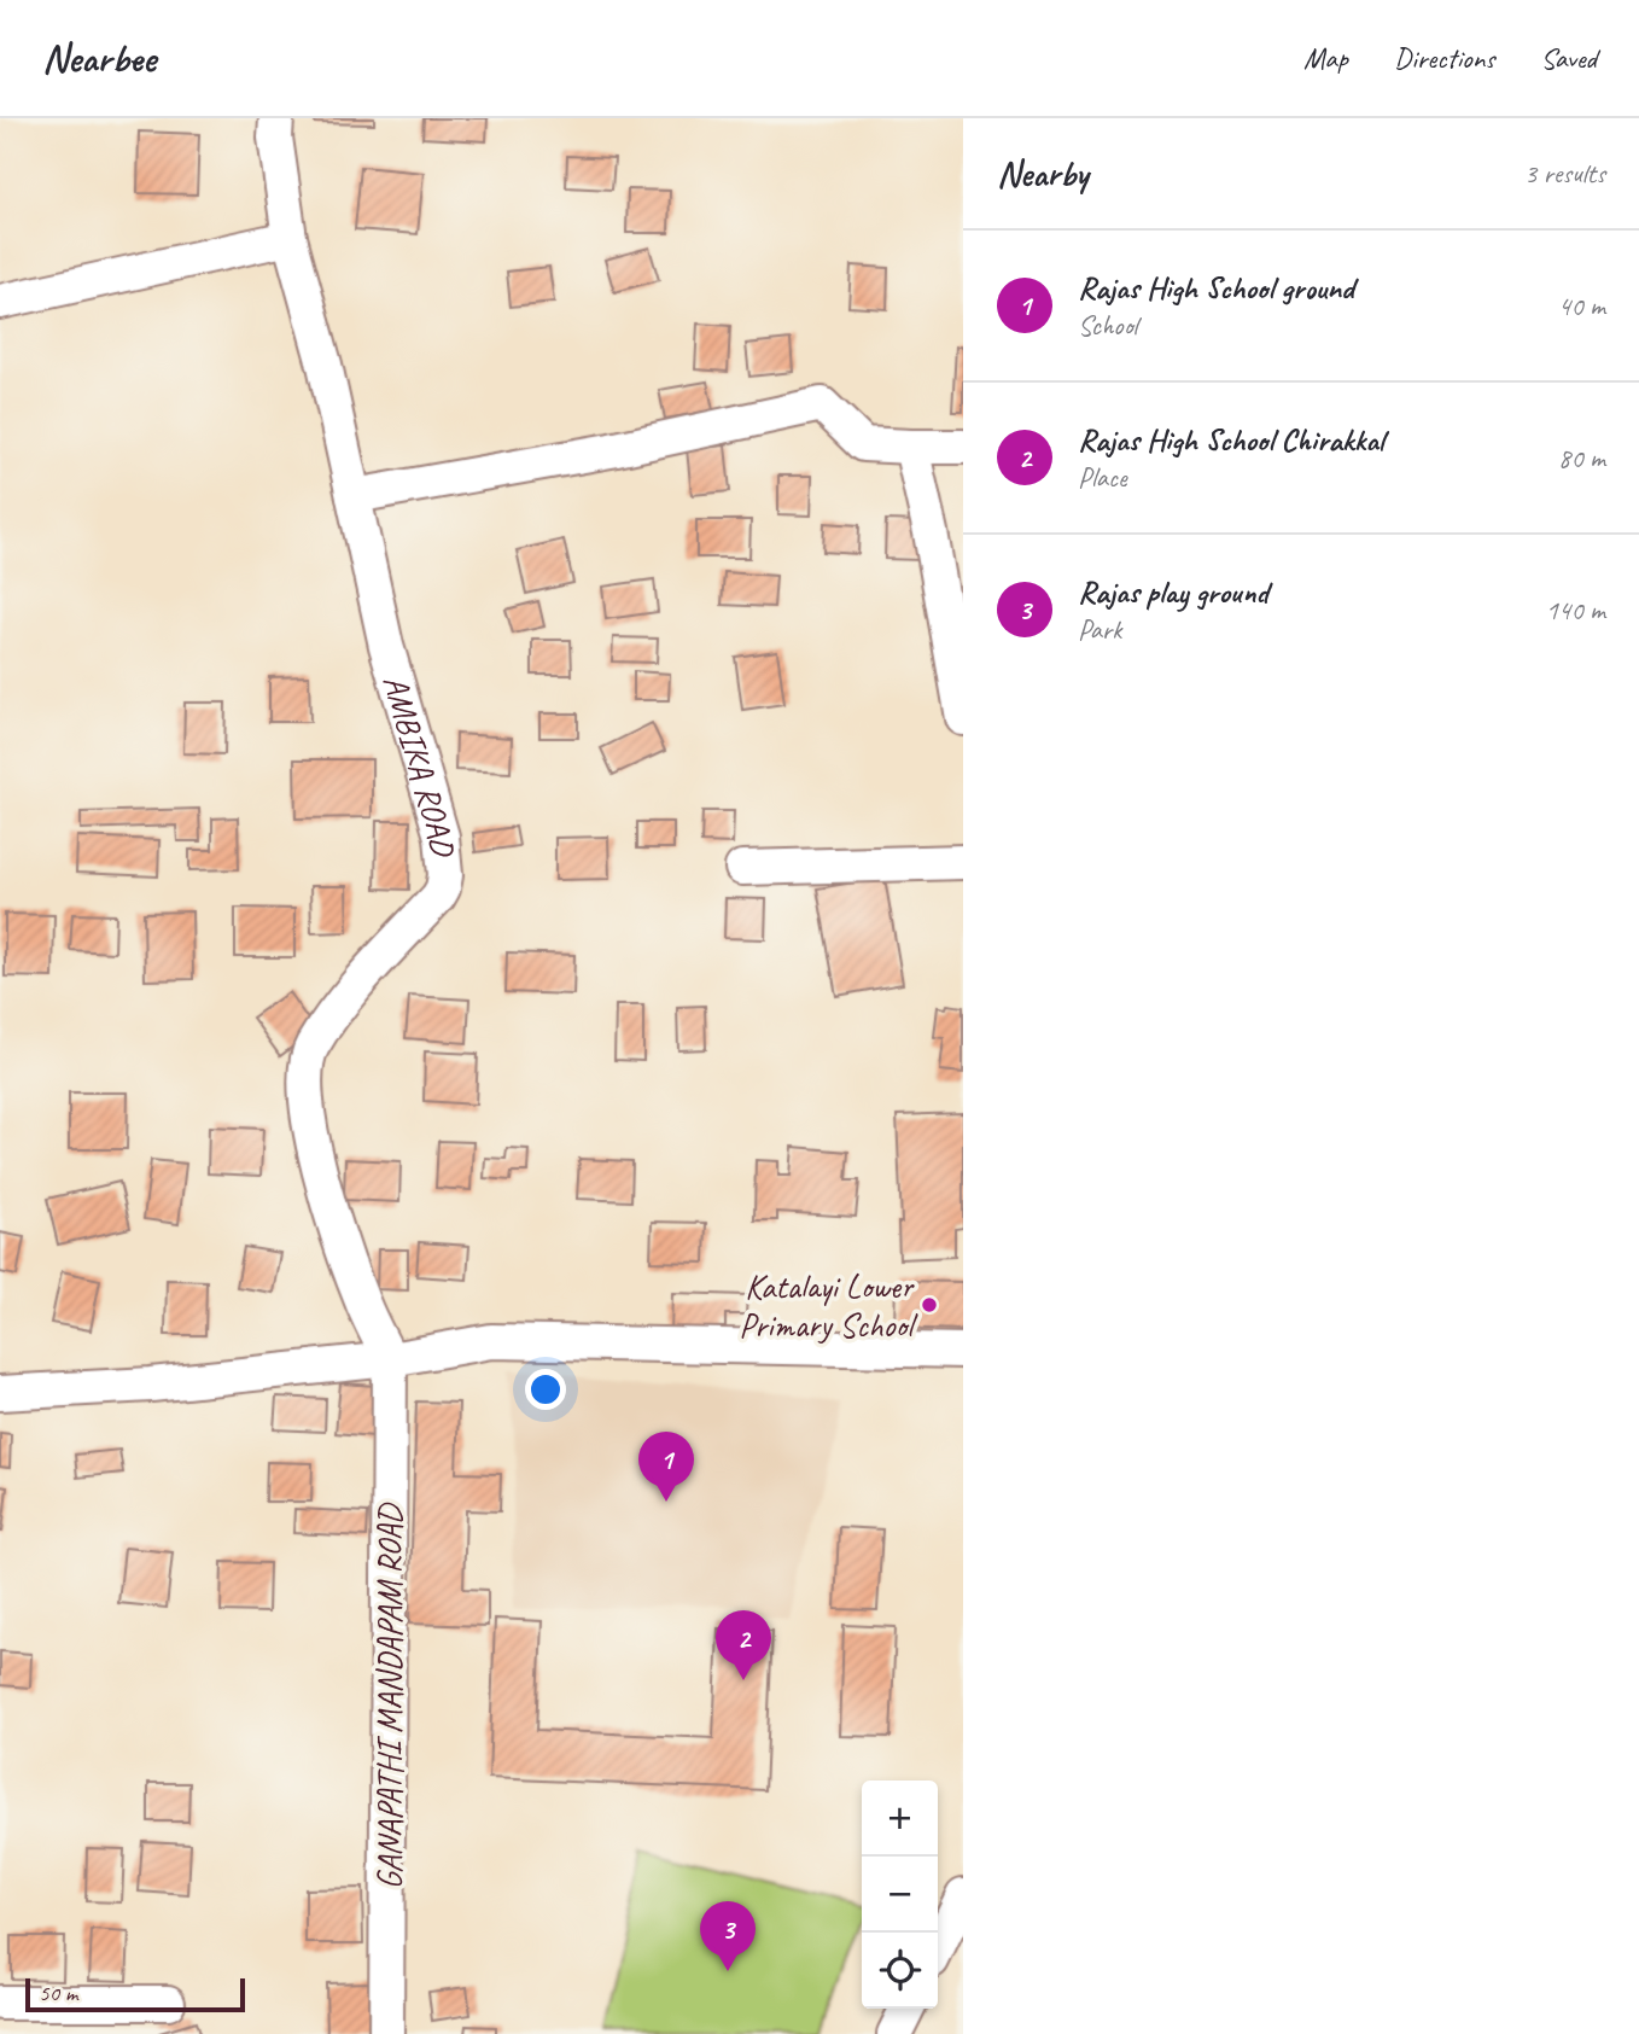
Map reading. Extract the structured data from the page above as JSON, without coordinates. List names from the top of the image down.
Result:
{
  "streets": {
    "street": ["AMBIKA ROAD", "GANAPATHI MANDAPAM ROAD"]
  },
  "crossings": [
    ["AMBIKA ROAD", "GANAPATHI MANDAPAM ROAD"]
  ],
  "places": ["Katalayi Lower Primary School"],
  "scale_bar": "50 m",
  "page": {
    "header": "Nearbee",
    "nav": ["Map", "Directions", "Saved"],
    "heading": ["Nearby", "3 results"],
    "list": [
      {
        "mark": "1",
        "name": "Rajas High School ground",
        "note": "School",
        "value": "40 m"
      },
      {
        "mark": "2",
        "name": "Rajas High School Chirakkal",
        "note": "Place",
        "value": "80 m"
      },
      {
        "mark": "3",
        "name": "Rajas play ground",
        "note": "Park",
        "value": "140 m"
      }
    ],
    "pins": ["1", "2", "3"],
    "map_buttons": ["+", "−"],
    "scale": "50 m"
  }
}
